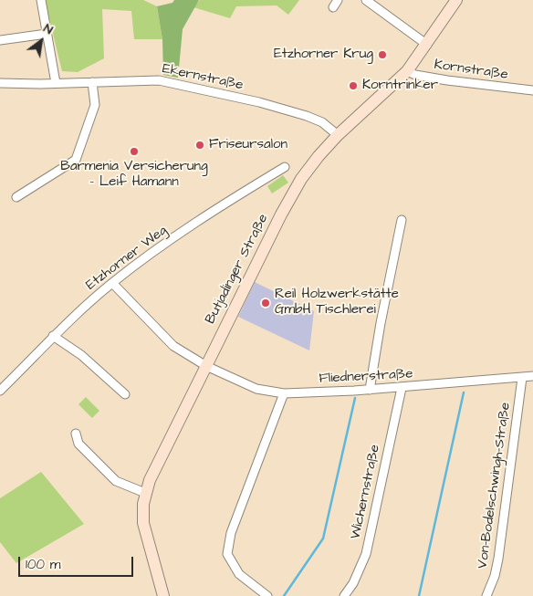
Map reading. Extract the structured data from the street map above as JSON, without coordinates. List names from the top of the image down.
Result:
{
  "streets": {
    "street": [
      "Kornstraße",
      "Ekernstraße",
      "Etzhorner Weg",
      "Butjadinger Straße",
      "Fliednerstraße",
      "Von-Bodelschwingh-Straße",
      "Wichernstraße"
    ]
  },
  "crossings": [
    ["Kornstraße", "Butjadinger Straße"],
    ["Ekernstraße", "Butjadinger Straße"],
    ["Etzhorner Weg", "Fliednerstraße"],
    ["Butjadinger Straße", "Fliednerstraße"],
    ["Fliednerstraße", "Von-Bodelschwingh-Straße"],
    ["Fliednerstraße", "Wichernstraße"]
  ],
  "places": [
    "Etzhorner Krug",
    "Korntrinker",
    "Friseursalon",
    "Barmenia Versicherung - Leif Hamann",
    "Reil Holzwerkstätte GmbH Tischlerei"
  ],
  "scale_bar": "100 m",
  "north": "top right"
}
